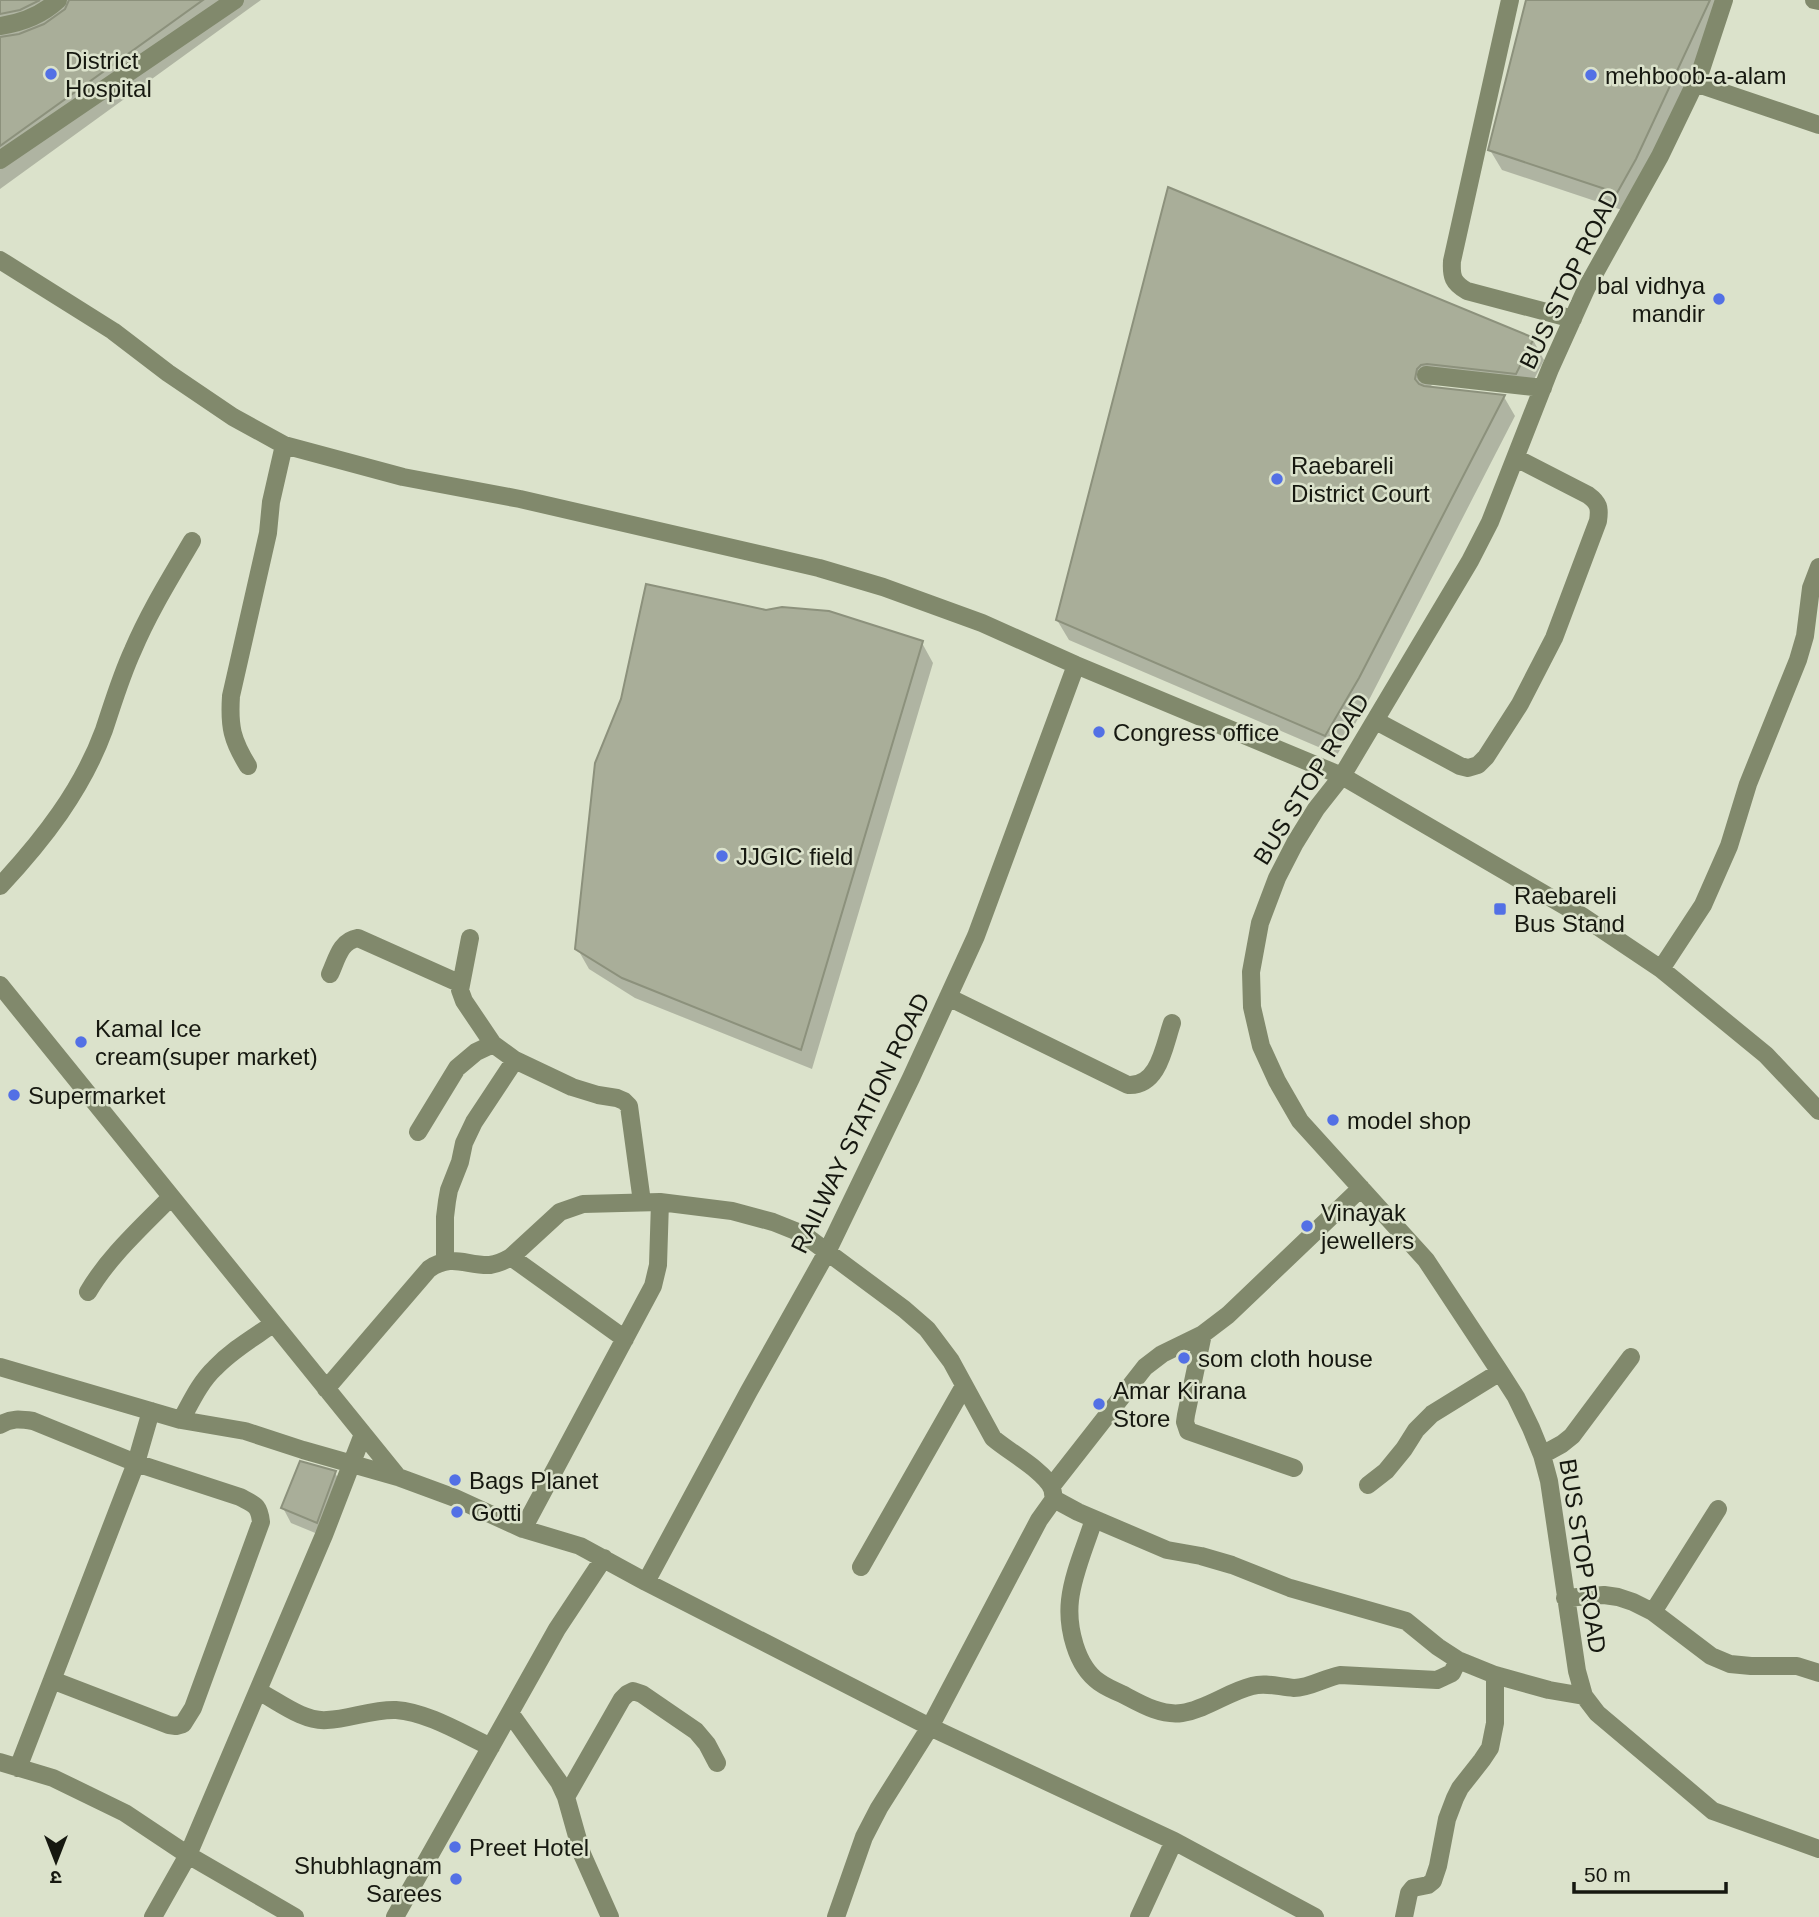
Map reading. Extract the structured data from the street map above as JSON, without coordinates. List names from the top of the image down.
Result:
{
  "streets": {
    "street": ["BUS STOP ROAD", "RAILWAY STATION ROAD"]
  },
  "places": {
    "other": [
      "District Hospital",
      "mehboob-a-alam",
      "bal vidhya mandir",
      "Raebareli District Court",
      "Congress office",
      "JJGIC field",
      "Kamal Ice cream(super market)",
      "Supermarket",
      "model shop",
      "Vinayak jewellers",
      "som cloth house",
      "Amar Kirana Store",
      "Bags Planet",
      "Gotti",
      "Preet Hotel",
      "Shubhlagnam Sarees"
    ],
    "transit": ["Raebareli Bus Stand"]
  },
  "scale_bar": "50 m",
  "north": "bottom"
}
